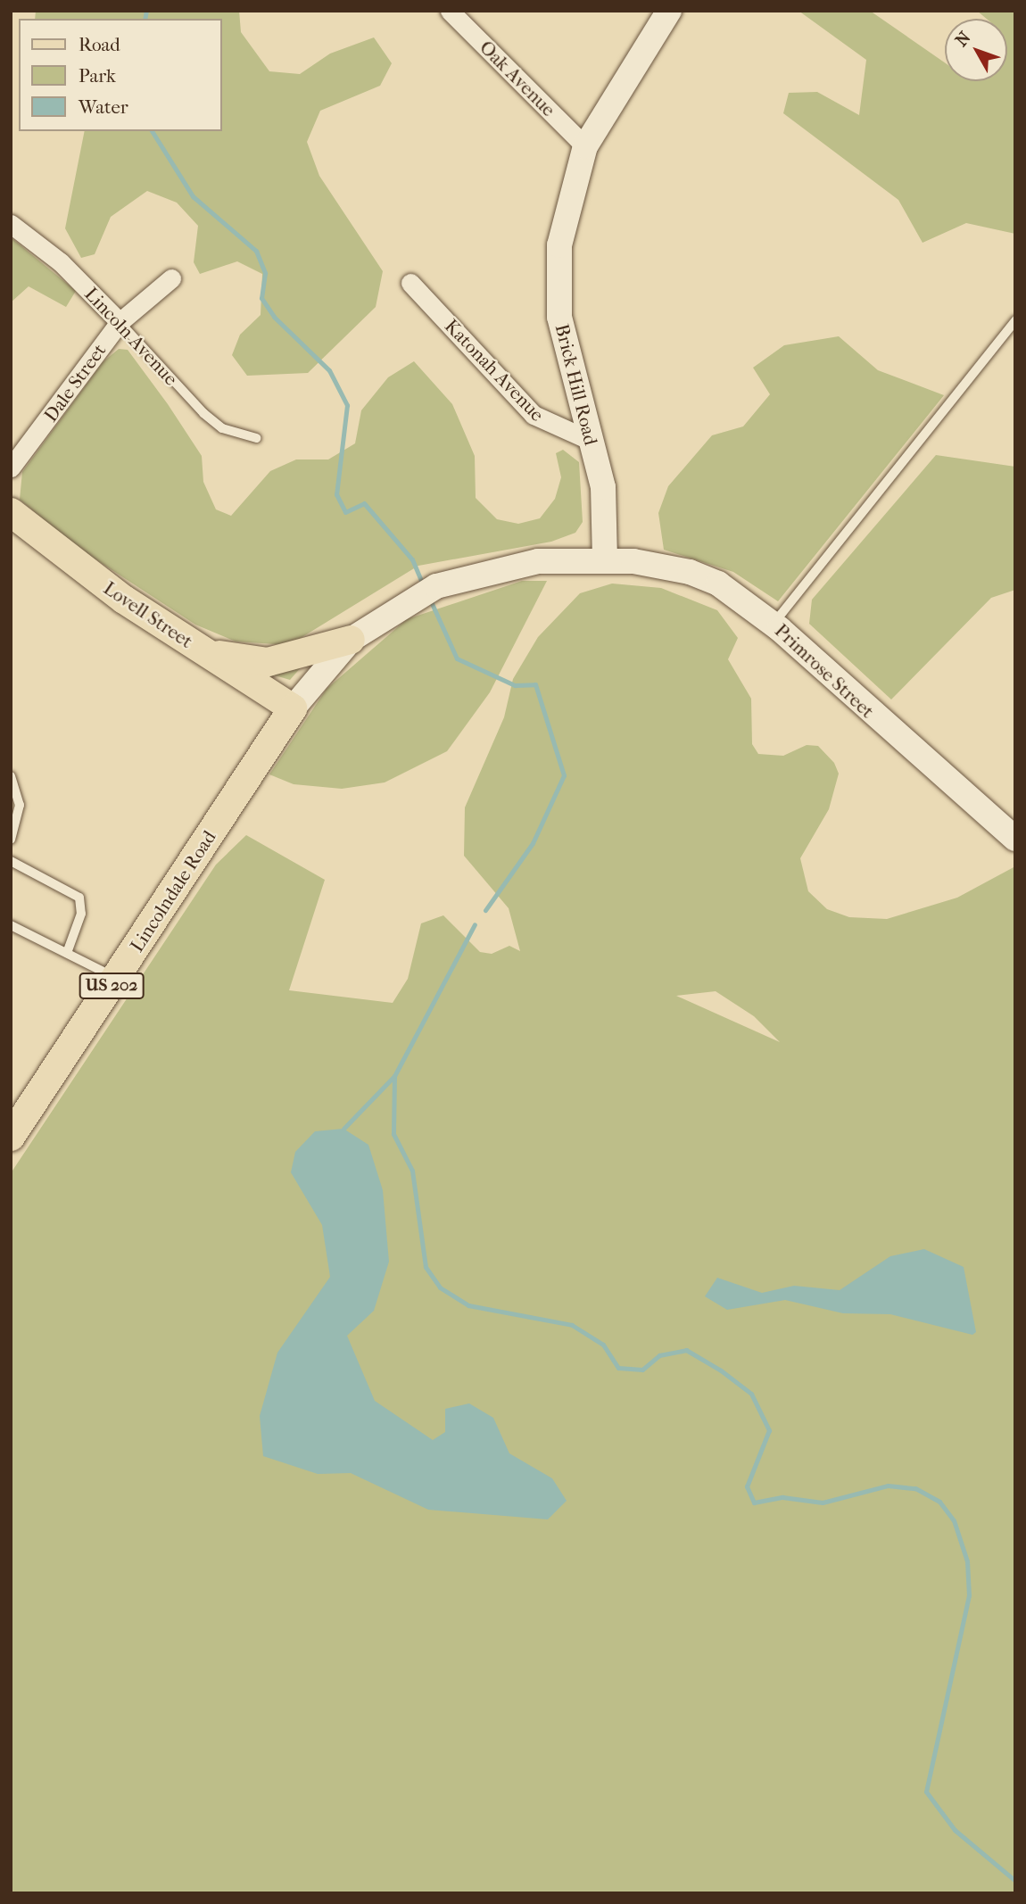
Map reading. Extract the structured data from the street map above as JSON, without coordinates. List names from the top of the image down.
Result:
{
  "streets": {
    "main road": [
      "Brick Hill Road",
      "Lovell Street",
      "Primrose Street",
      "Lincolndale Road",
      "US 202"
    ],
    "street": [
      "Oak Avenue",
      "Lincoln Avenue",
      "Katonah Avenue",
      "Dale Street"
    ]
  },
  "crossings": [
    ["Oak Avenue", "Brick Hill Road"],
    ["Lincoln Avenue", "Dale Street"],
    ["Katonah Avenue", "Brick Hill Road"],
    ["Brick Hill Road", "Primrose Street"],
    ["Lovell Street", "Primrose Street"],
    ["Lovell Street", "Lincolndale Road"],
    ["Primrose Street", "Lincolndale Road"]
  ],
  "legend": ["Road", "Park", "Water"],
  "north": "top left"
}
